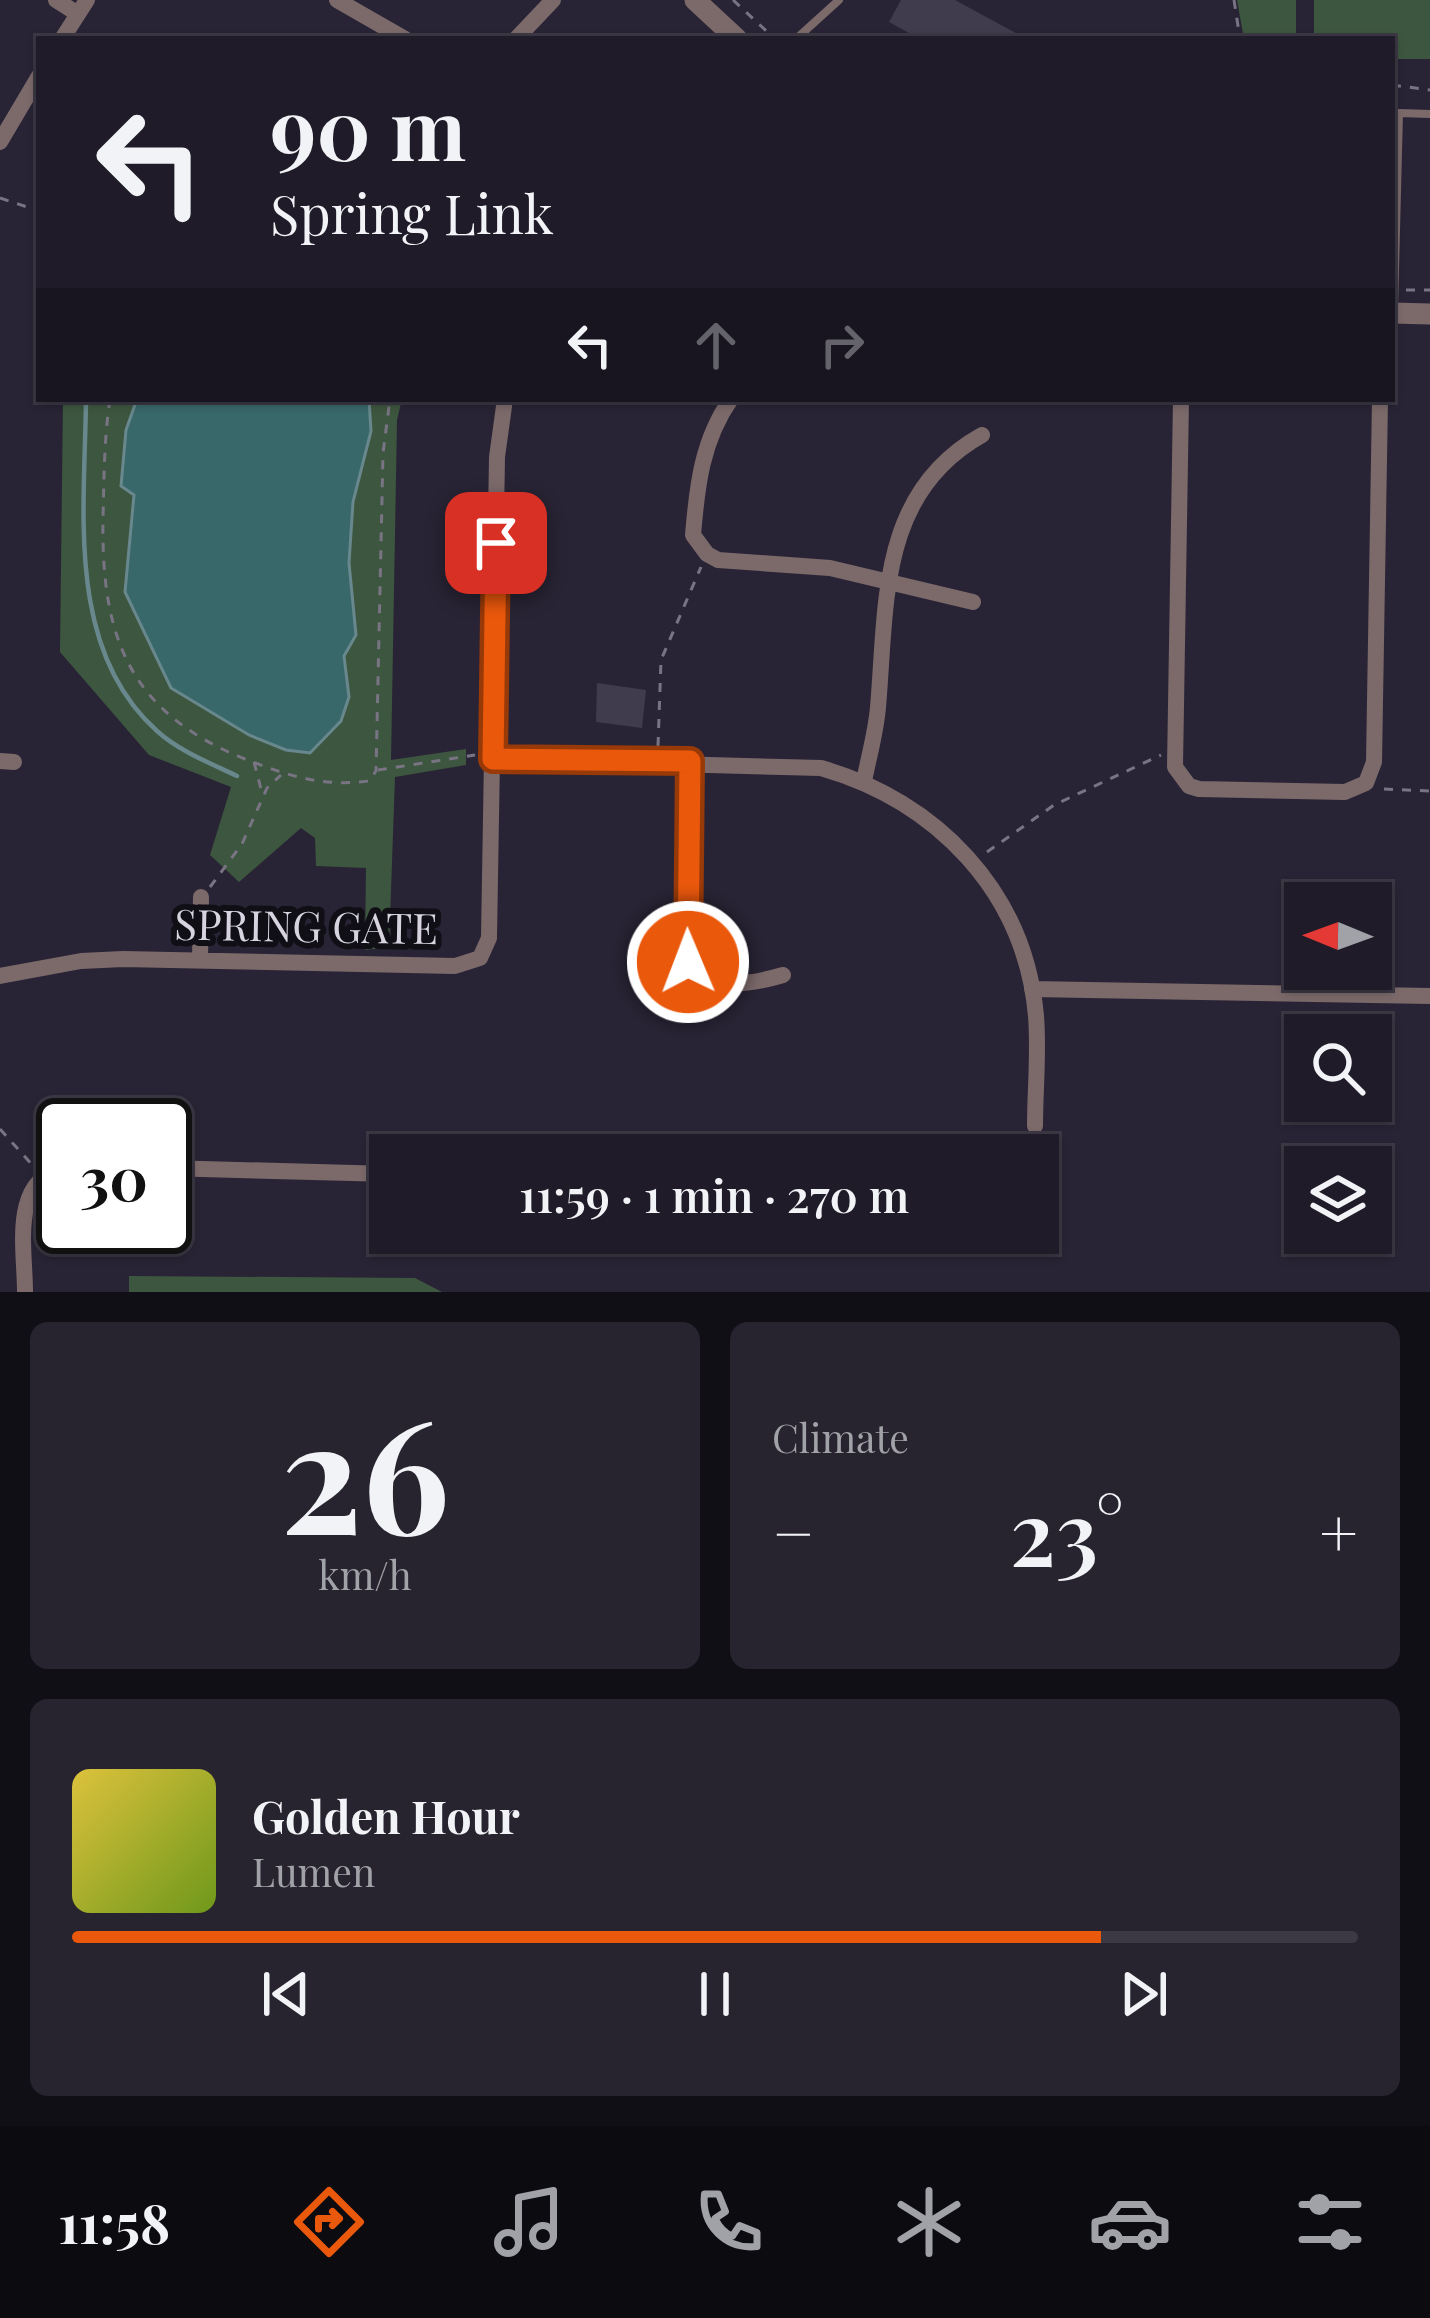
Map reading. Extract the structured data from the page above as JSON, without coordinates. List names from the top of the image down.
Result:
{
  "streets": {
    "street": ["SPRING GATE"]
  },
  "north": "left",
  "page": {
    "turn": ["90 m", "Spring Link"],
    "limit": "30",
    "trip": "11:59 · 1 min · 270 m",
    "tile": [
      ["26", "km/h"],
      "Climate"
    ],
    "heat": ["−", "23°", "+"],
    "song": ["Golden Hour", "Lumen"],
    "tabs": "11:58"
  }
}
